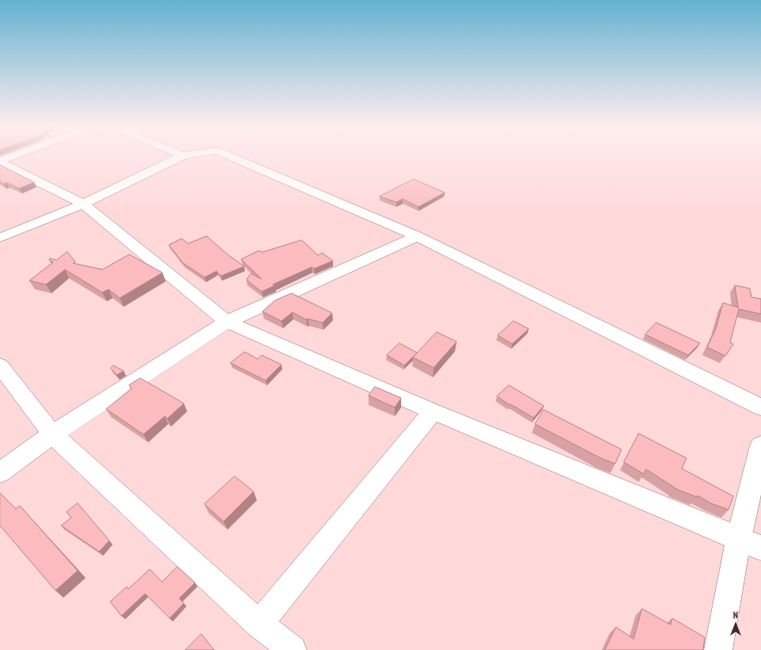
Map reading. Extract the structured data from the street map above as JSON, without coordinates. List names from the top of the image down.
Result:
{
  "north": "top"
}
